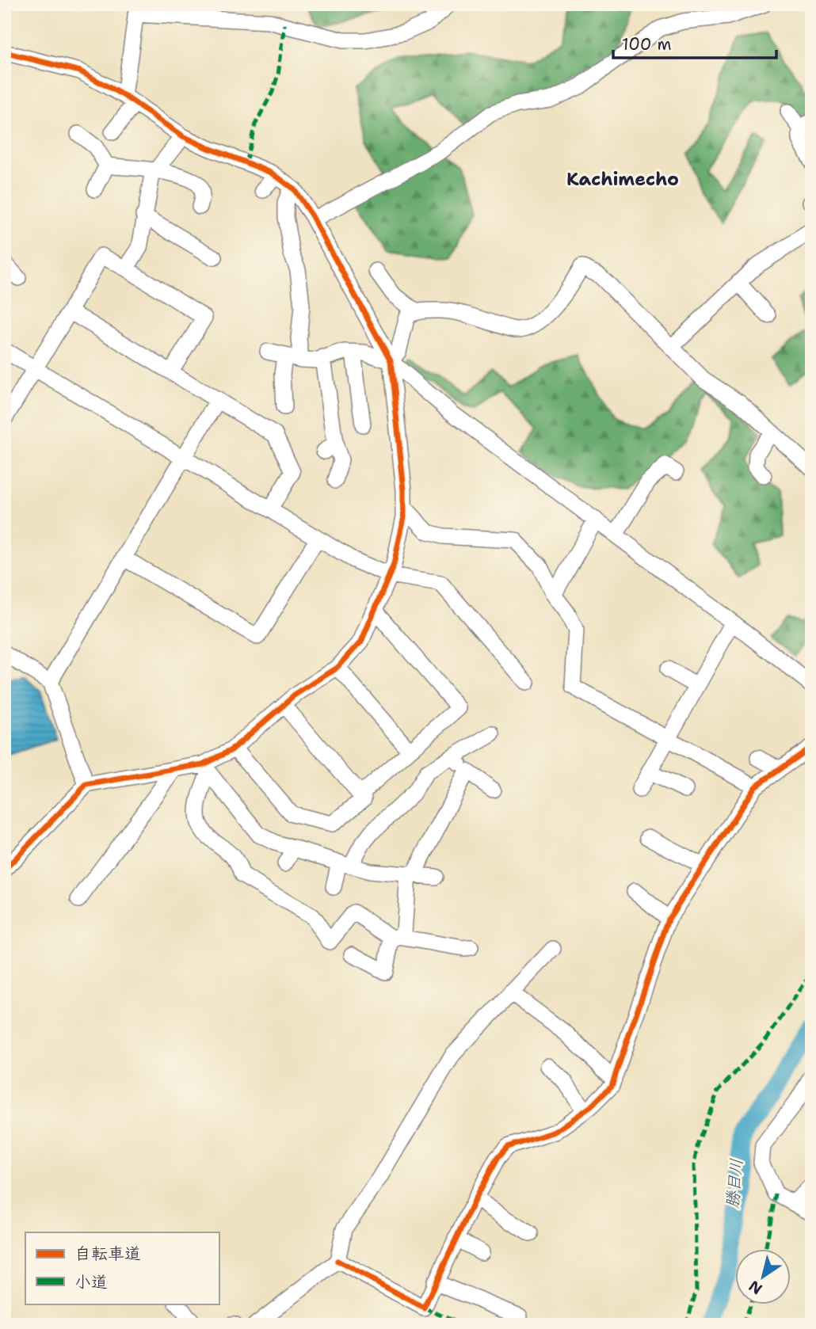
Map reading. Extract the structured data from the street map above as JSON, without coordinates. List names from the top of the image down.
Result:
{
  "districts": ["Kachimecho"],
  "water": ["勝目川"],
  "legend": ["自転車道", "小道"],
  "scale_bar": "100 m",
  "north": "bottom left"
}
